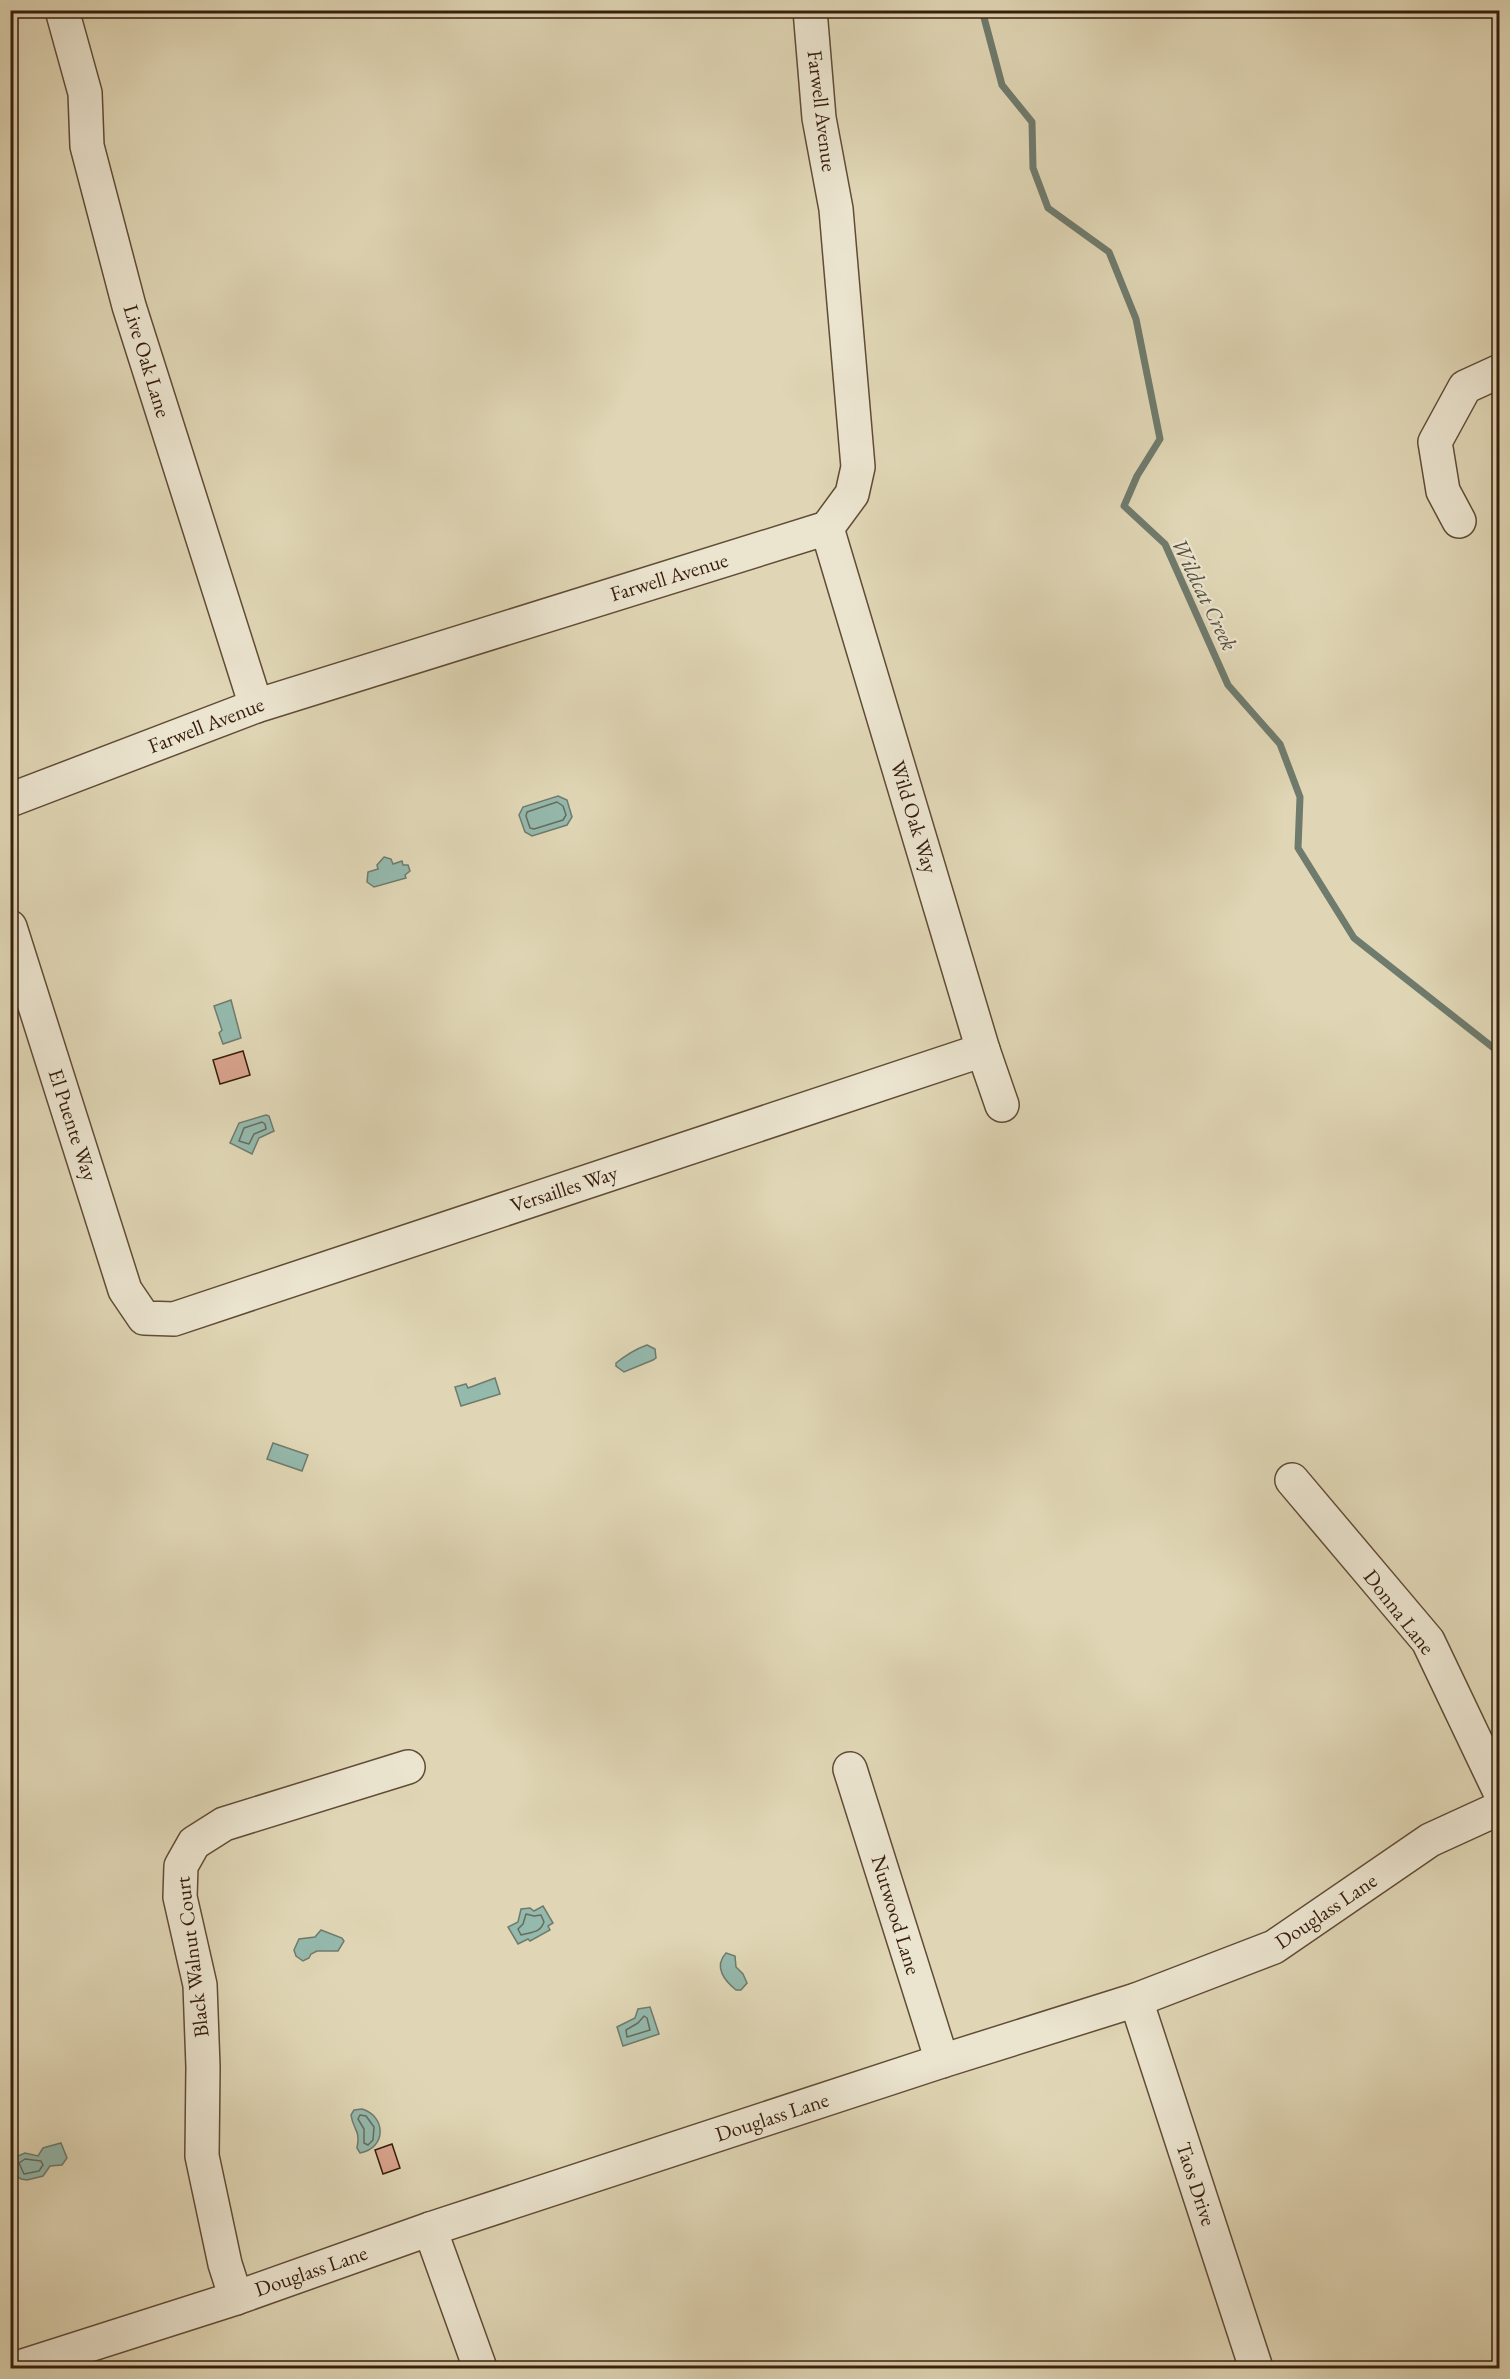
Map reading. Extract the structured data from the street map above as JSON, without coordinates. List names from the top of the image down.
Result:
{
  "streets": {
    "street": [
      "Farwell Avenue",
      "Live Oak Lane",
      "Wild Oak Way",
      "El Puente Way",
      "Versailles Way",
      "Donna Lane",
      "Douglass Lane",
      "Nutwood Lane",
      "Black Walnut Court",
      "Taos Drive"
    ]
  },
  "crossings": [
    ["Farwell Avenue", "Live Oak Lane"],
    ["Farwell Avenue", "Wild Oak Way"],
    ["Wild Oak Way", "Versailles Way"],
    ["El Puente Way", "Versailles Way"],
    ["Douglass Lane", "Nutwood Lane"],
    ["Douglass Lane", "Black Walnut Court"],
    ["Douglass Lane", "Taos Drive"]
  ],
  "water": ["Wildcat Creek"]
}
